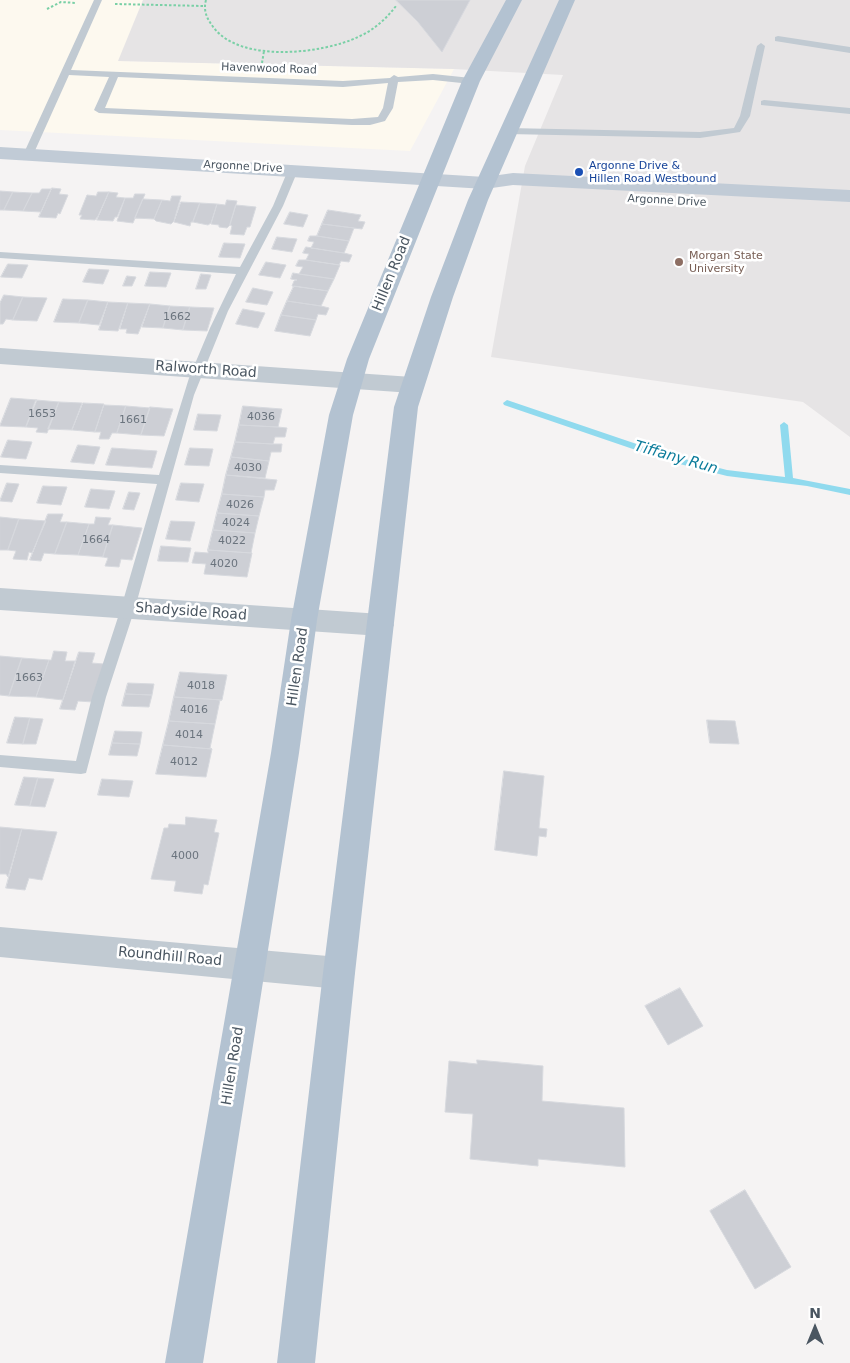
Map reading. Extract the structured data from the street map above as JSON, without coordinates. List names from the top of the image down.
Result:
{
  "streets": {
    "main road": ["Argonne Drive", "Hillen Road"],
    "street": ["Ralworth Road", "Shadyside Road", "Roundhill Road"],
    "lane": ["Havenwood Road"]
  },
  "crossings": [
    ["Havenwood Road", "Hillen Road"],
    ["Argonne Drive", "Hillen Road"],
    ["Hillen Road", "Ralworth Road"],
    ["Hillen Road", "Shadyside Road"],
    ["Hillen Road", "Roundhill Road"]
  ],
  "water": ["Tiffany Run"],
  "places": ["Argonne Drive & Hillen Road Westbound", "Morgan State University"],
  "house_numbers": [
    "1662",
    "1653",
    "4036",
    "1661",
    "4030",
    "4026",
    "4024",
    "1664",
    "4022",
    "4020",
    "1663",
    "4018",
    "4016",
    "4014",
    "4012",
    "4000"
  ],
  "north": "top"
}
